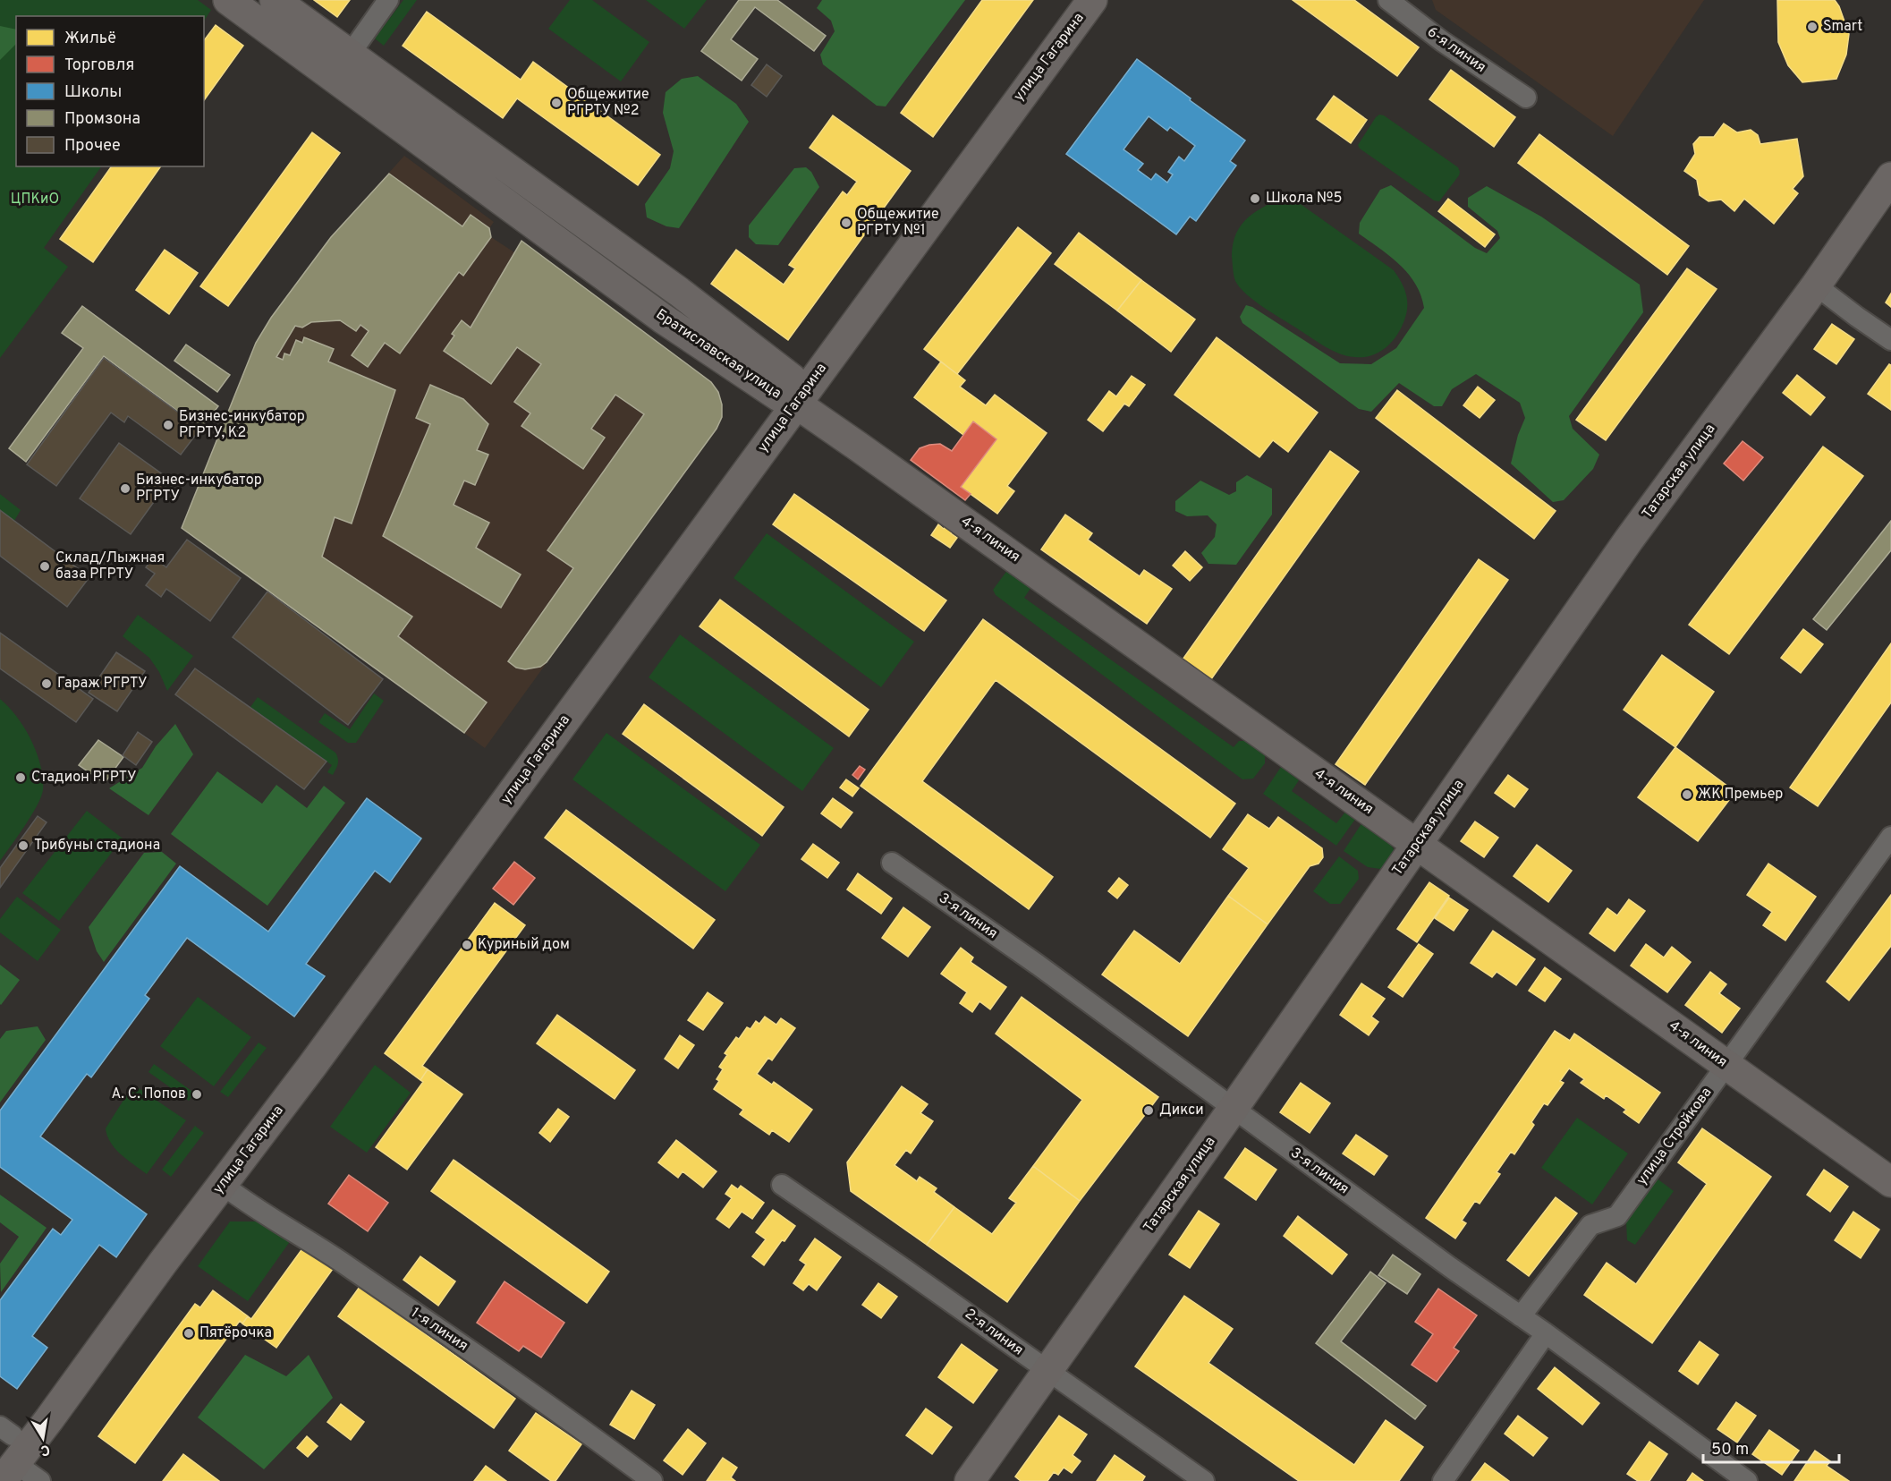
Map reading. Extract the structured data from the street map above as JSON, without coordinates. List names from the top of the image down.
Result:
{
  "streets": {
    "street": [
      "6-я линия",
      "улица Гагарина",
      "Братиславская улица",
      "Татарская улица",
      "4-я линия",
      "3-я линия",
      "улица Стройкова",
      "1-я линия",
      "2-я линия"
    ]
  },
  "crossings": [
    ["улица Гагарина", "Братиславская улица"],
    ["улица Гагарина", "4-я линия"],
    ["улица Гагарина", "1-я линия"],
    ["Братиславская улица", "4-я линия"],
    ["Татарская улица", "4-я линия"],
    ["Татарская улица", "3-я линия"],
    ["Татарская улица", "2-я линия"],
    ["4-я линия", "улица Стройкова"],
    ["3-я линия", "улица Стройкова"]
  ],
  "parks": ["ЦПКиО"],
  "places": [
    "Smart",
    "Общежитие РГРТУ №2",
    "Школа №5",
    "Общежитие РГРТУ №1",
    "Бизнес-инкубатор РГРТУ, К2",
    "Бизнес-инкубатор РГРТУ",
    "Склад/Лыжная база РГРТУ",
    "Гараж РГРТУ",
    "Стадион РГРТУ",
    "ЖК Премьер",
    "Трибуны стадиона",
    "Куриный дом",
    "А. С. Попов",
    "Дикси",
    "Пятёрочка"
  ],
  "legend": [
    "Жильё",
    "Торговля",
    "Школы",
    "Промзона",
    "Прочее"
  ],
  "scale_bar": "50 m",
  "north": "bottom"
}
